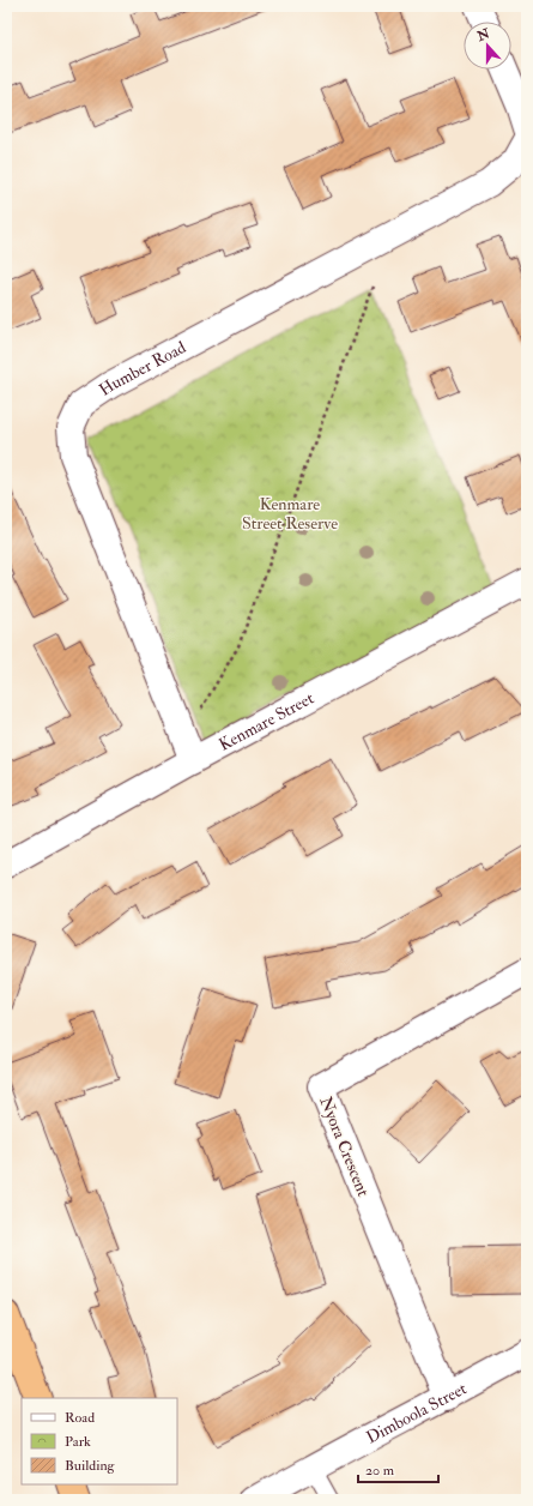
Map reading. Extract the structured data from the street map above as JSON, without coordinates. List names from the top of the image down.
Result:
{
  "streets": {
    "street": [
      "Humber Road",
      "Kenmare Street",
      "Nyora Crescent",
      "Dimboola Street"
    ]
  },
  "crossings": [
    ["Humber Road", "Kenmare Street"],
    ["Nyora Crescent", "Dimboola Street"]
  ],
  "parks": ["Kenmare Street Reserve"],
  "legend": ["Road", "Park", "Building"],
  "scale_bar": "20 m",
  "north": "top"
}
